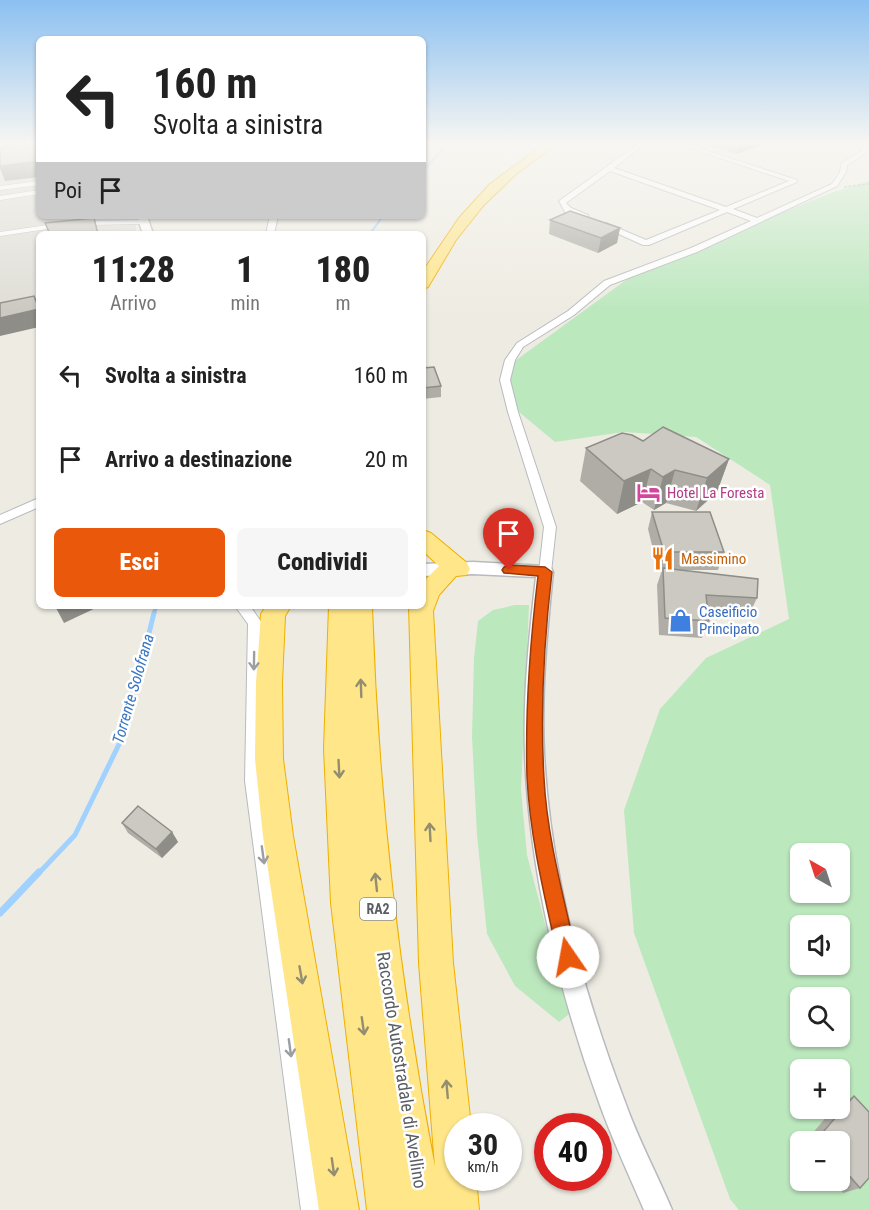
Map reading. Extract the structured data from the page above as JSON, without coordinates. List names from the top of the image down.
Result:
{
  "streets": {
    "highway": ["RA2", "Raccordo Autostradale di Avellino"]
  },
  "water": ["Torrente Solofrana"],
  "places": {
    "hotel": ["Hotel La Foresta"],
    "restaurant": ["Massimino"],
    "shop": ["Caseificio Principato"]
  },
  "north": "top left",
  "page": {
    "turn": ["160 m", "Svolta a sinistra"],
    "then": "Poi",
    "eta": [
      "11:28",
      "Arrivo",
      "1",
      "min",
      "180",
      "m"
    ],
    "list": [
      {
        "name": "Svolta a sinistra",
        "value": "160 m"
      },
      {
        "name": "Arrivo a destinazione",
        "value": "20 m"
      }
    ],
    "buttons": ["Esci", "Condividi"],
    "map_buttons": ["+", "−"],
    "speed": "30 km/h",
    "limit": "40"
  }
}
